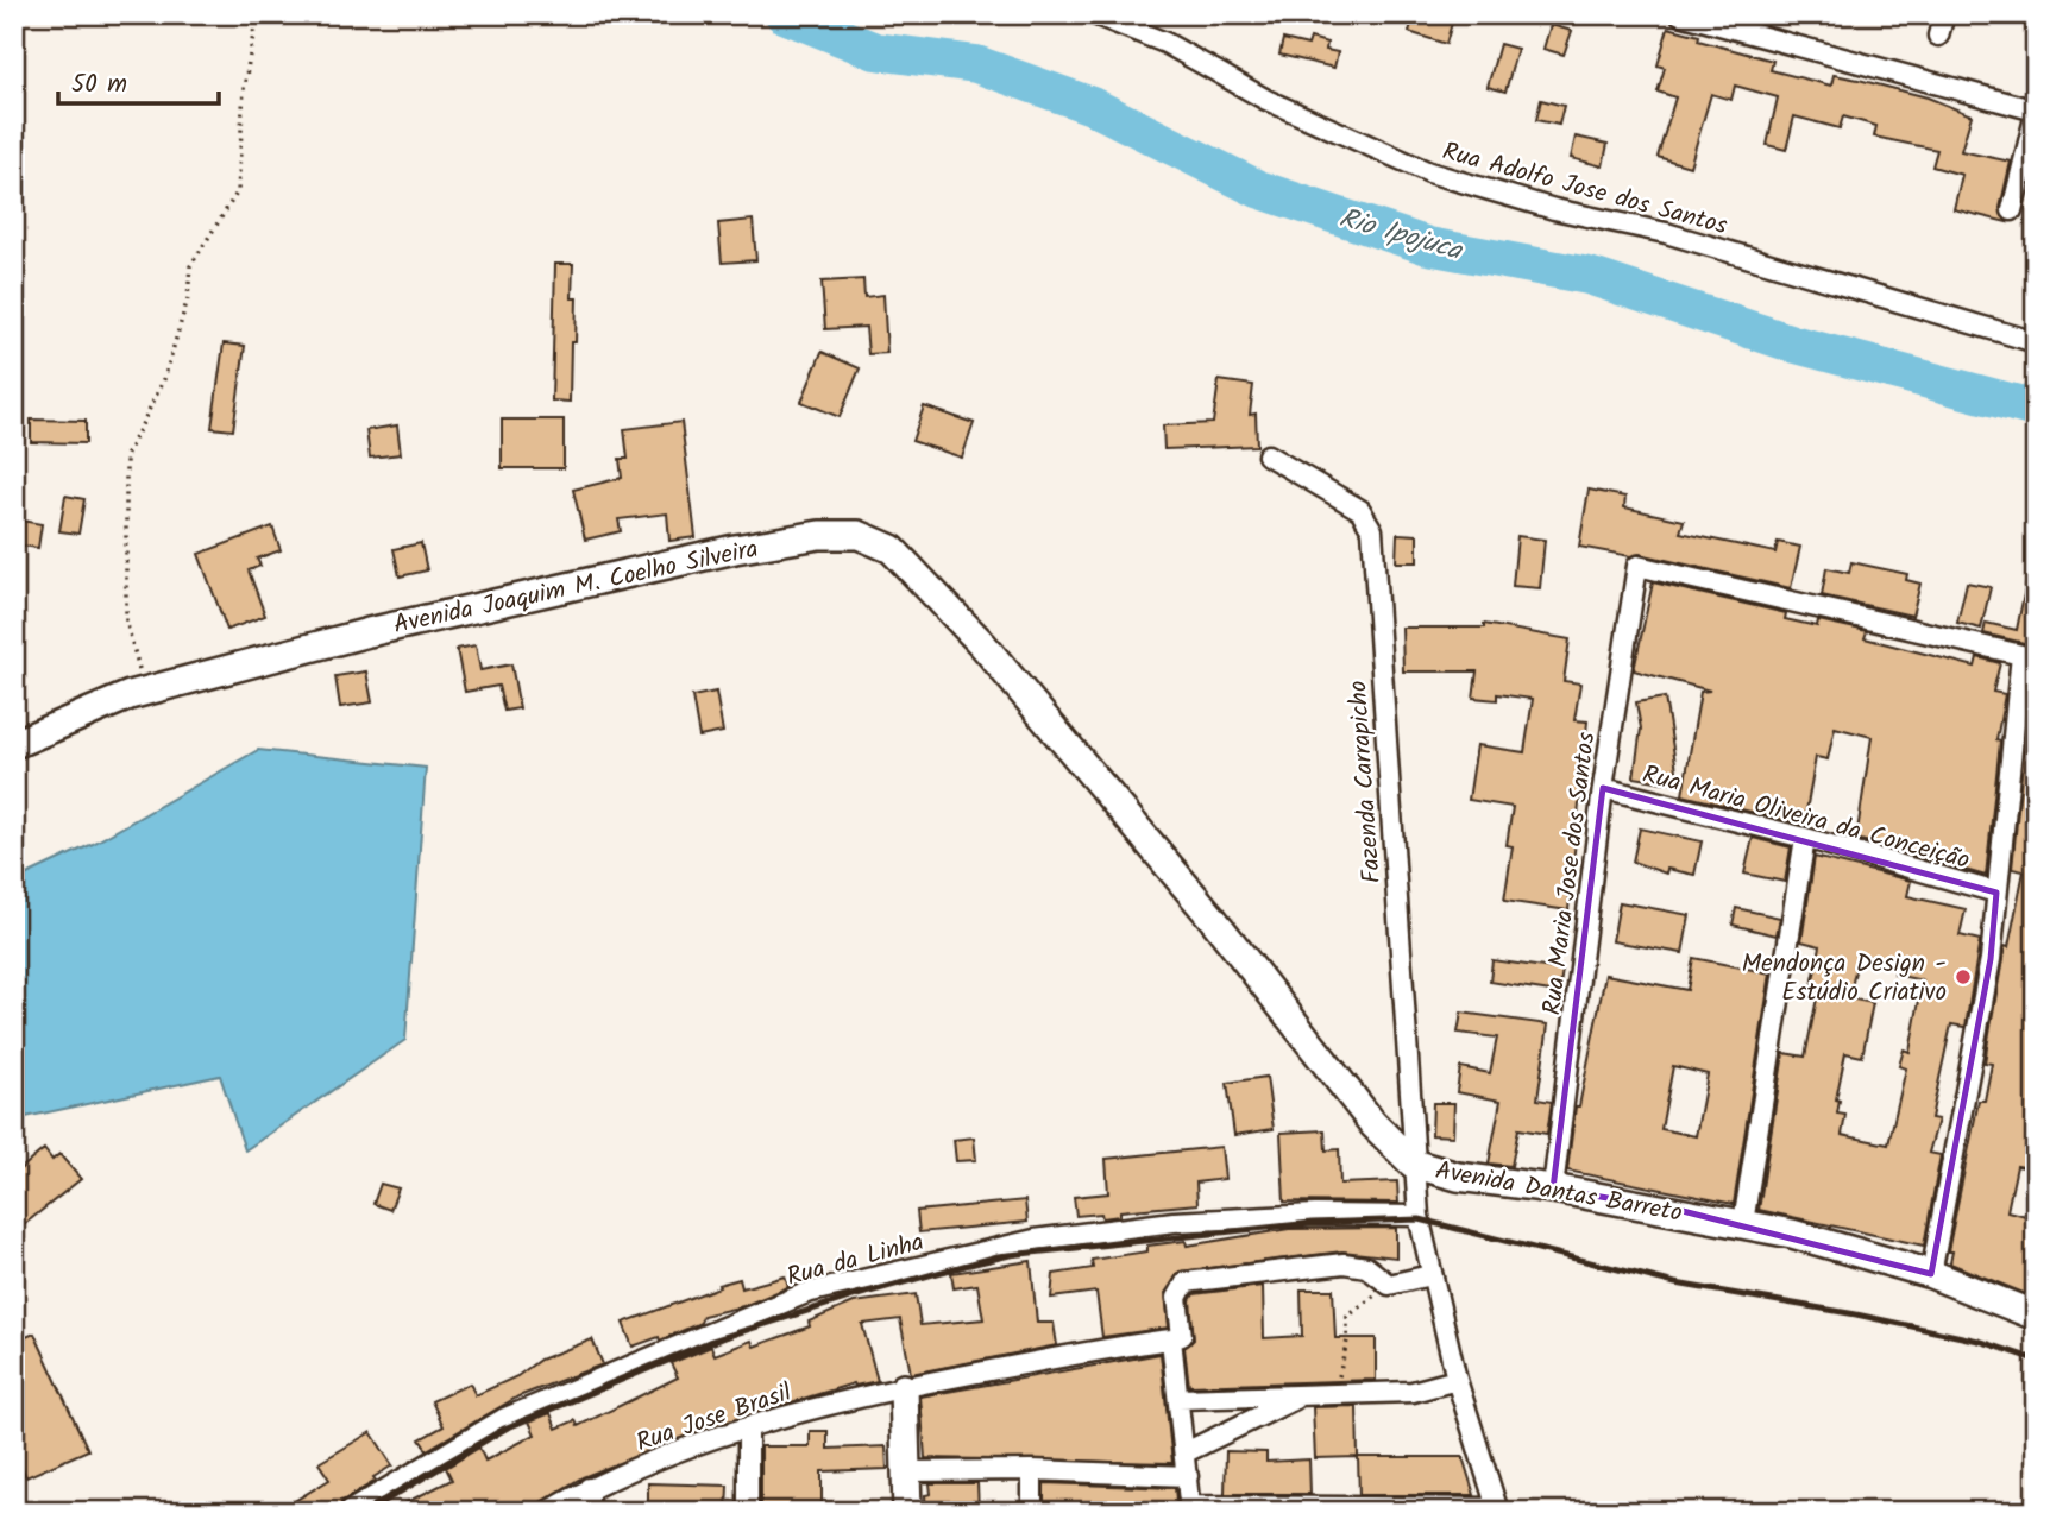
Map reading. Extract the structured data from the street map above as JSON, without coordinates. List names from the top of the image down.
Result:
{
  "streets": {
    "main road": ["Avenida Joaquim M. Coelho Silveira", "Avenida Dantas Barreto"],
    "street": [
      "Rua Adolfo Jose dos Santos",
      "Fazenda Carrapicho",
      "Rua Maria Oliveira da Conceição",
      "Rua Maria Jose dos Santos",
      "Rua da Linha",
      "Rua Jose Brasil"
    ]
  },
  "crossings": [
    ["Avenida Joaquim M. Coelho Silveira", "Avenida Dantas Barreto"],
    ["Fazenda Carrapicho", "Avenida Dantas Barreto"],
    ["Fazenda Carrapicho", "Rua da Linha"],
    ["Rua Maria Oliveira da Conceição", "Rua Maria Jose dos Santos"],
    ["Rua Maria Jose dos Santos", "Avenida Dantas Barreto"]
  ],
  "water": ["Rio Ipojuca"],
  "places": ["Mendonça Design - Estúdio Criativo"],
  "scale_bar": "50 m"
}
